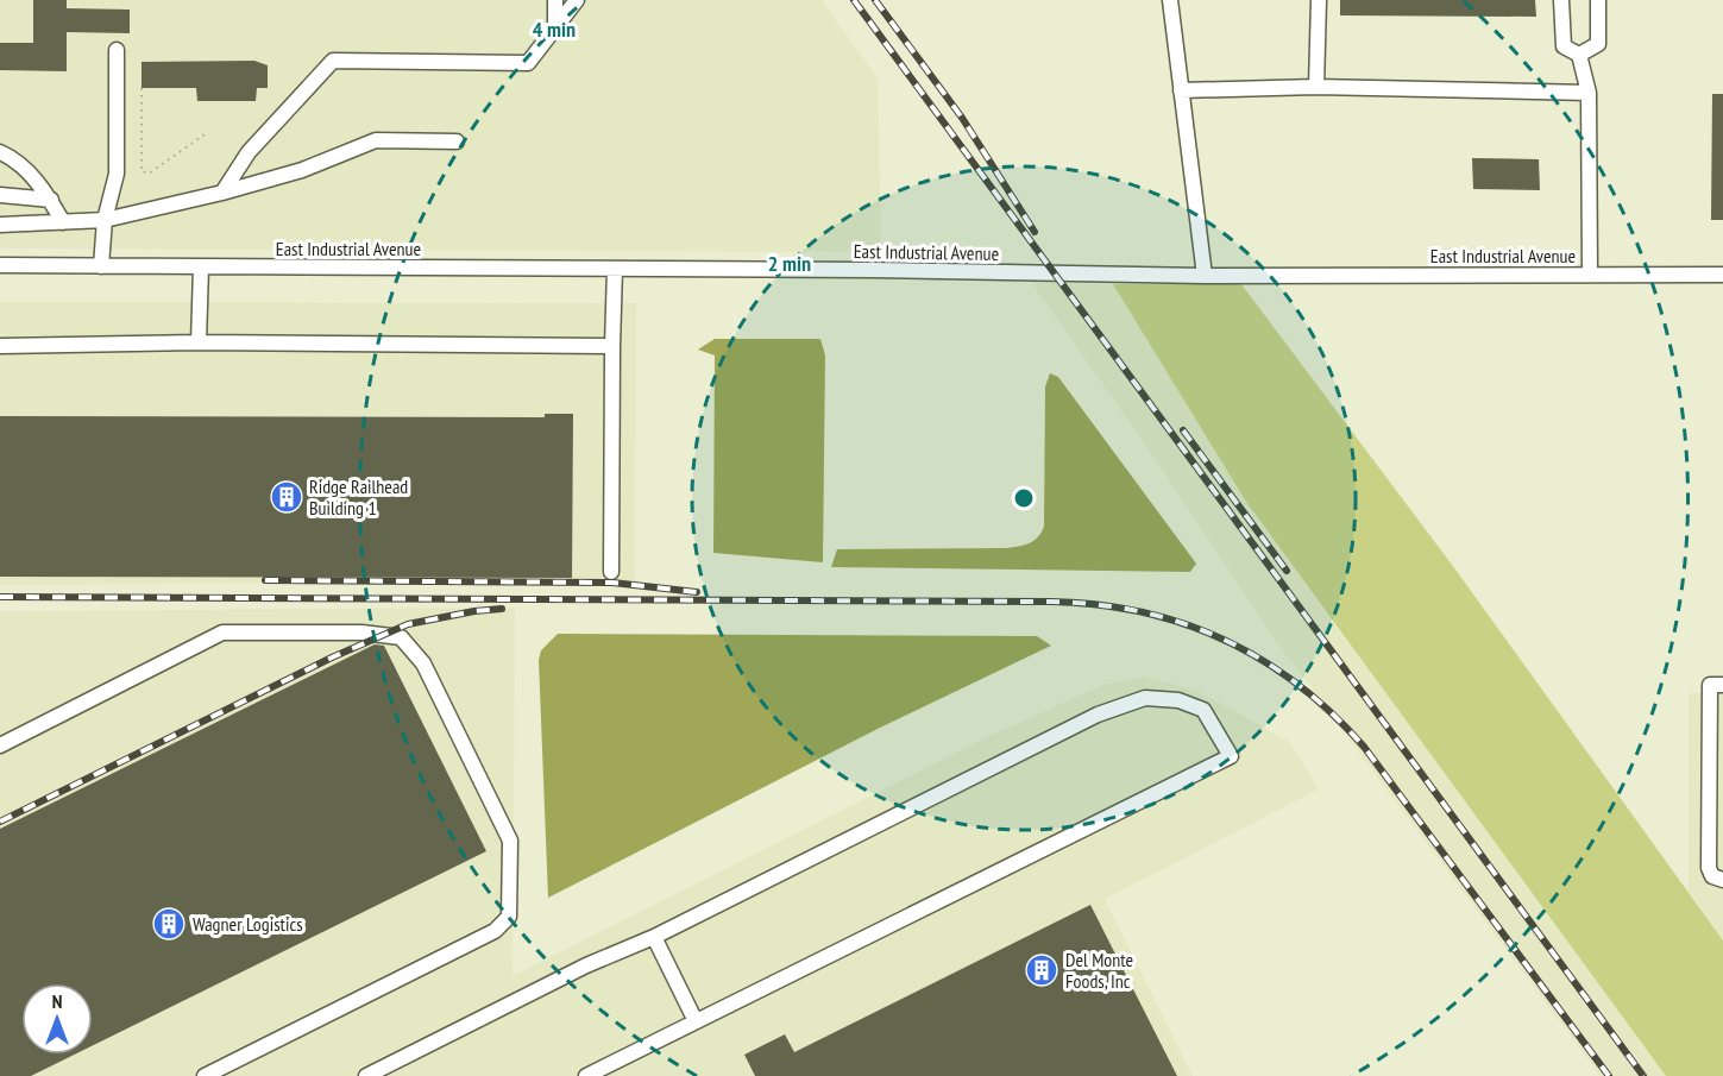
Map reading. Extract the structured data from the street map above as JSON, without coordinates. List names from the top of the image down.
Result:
{
  "streets": {
    "street": ["East Industrial Avenue"]
  },
  "places": {
    "building": ["Ridge Railhead Building 1", "Wagner Logistics", "Del Monte Foods, Inc"]
  },
  "north": "top",
  "rings": ["4 min", "2 min"]
}
